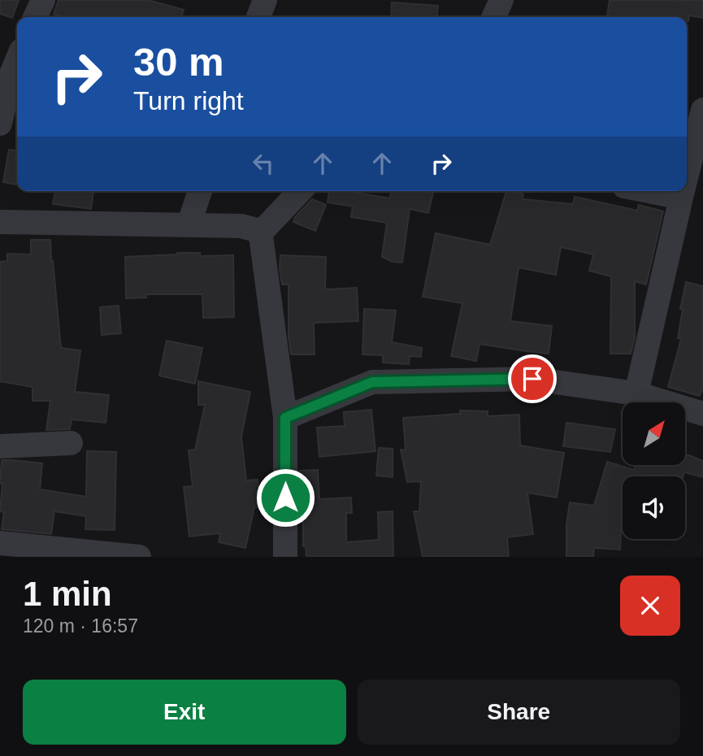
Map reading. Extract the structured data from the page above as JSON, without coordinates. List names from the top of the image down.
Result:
{
  "north": "top right",
  "page": {
    "turn": ["30 m", "Turn right"],
    "heading": ["1 min", "120 m · 16:57"],
    "buttons": ["Exit", "Share"]
  }
}
